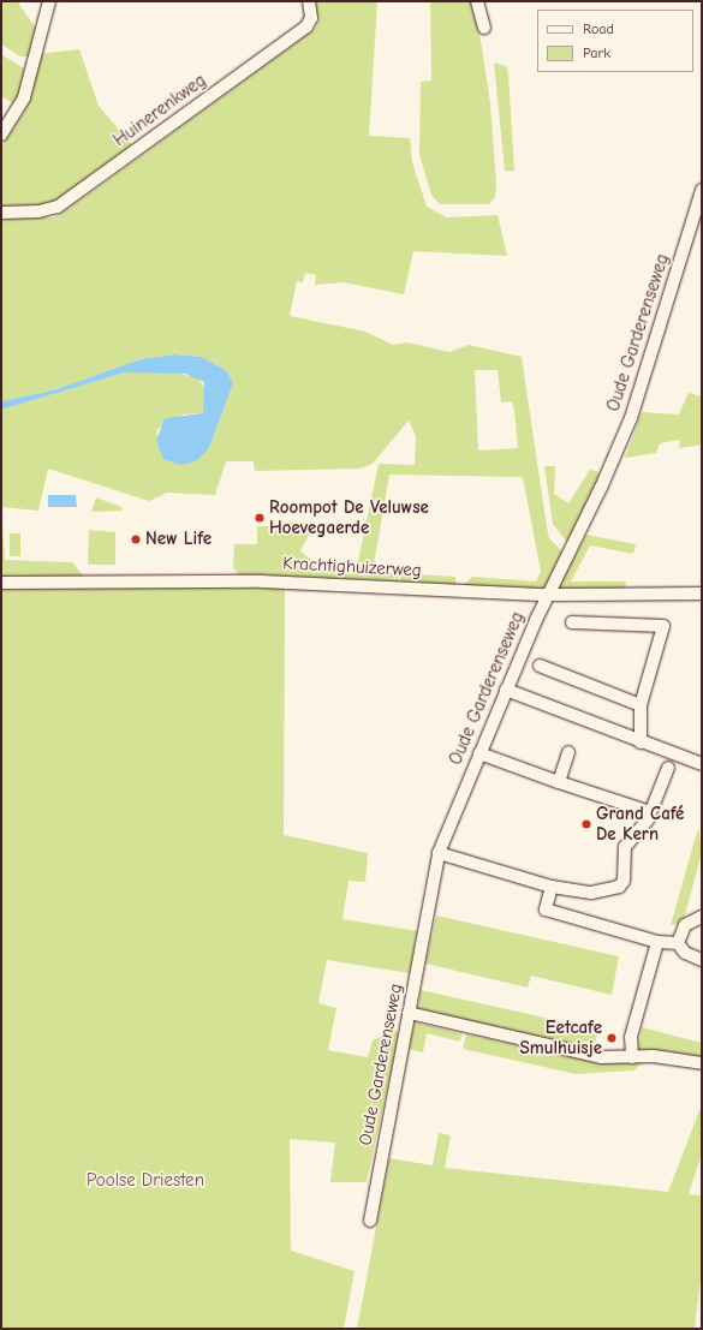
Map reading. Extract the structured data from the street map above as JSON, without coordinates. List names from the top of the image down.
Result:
{
  "streets": {
    "street": ["Huinerenkweg", "Oude Garderenseweg", "Krachtighuizerweg"]
  },
  "crossings": [
    ["Oude Garderenseweg", "Krachtighuizerweg"]
  ],
  "parks": ["Poolse Driesten"],
  "places": [
    "Roompot De Veluwse Hoevegaerde",
    "New Life",
    "Grand Café De Kern",
    "Eetcafe Smulhuisje"
  ],
  "legend": ["Road", "Park"]
}
